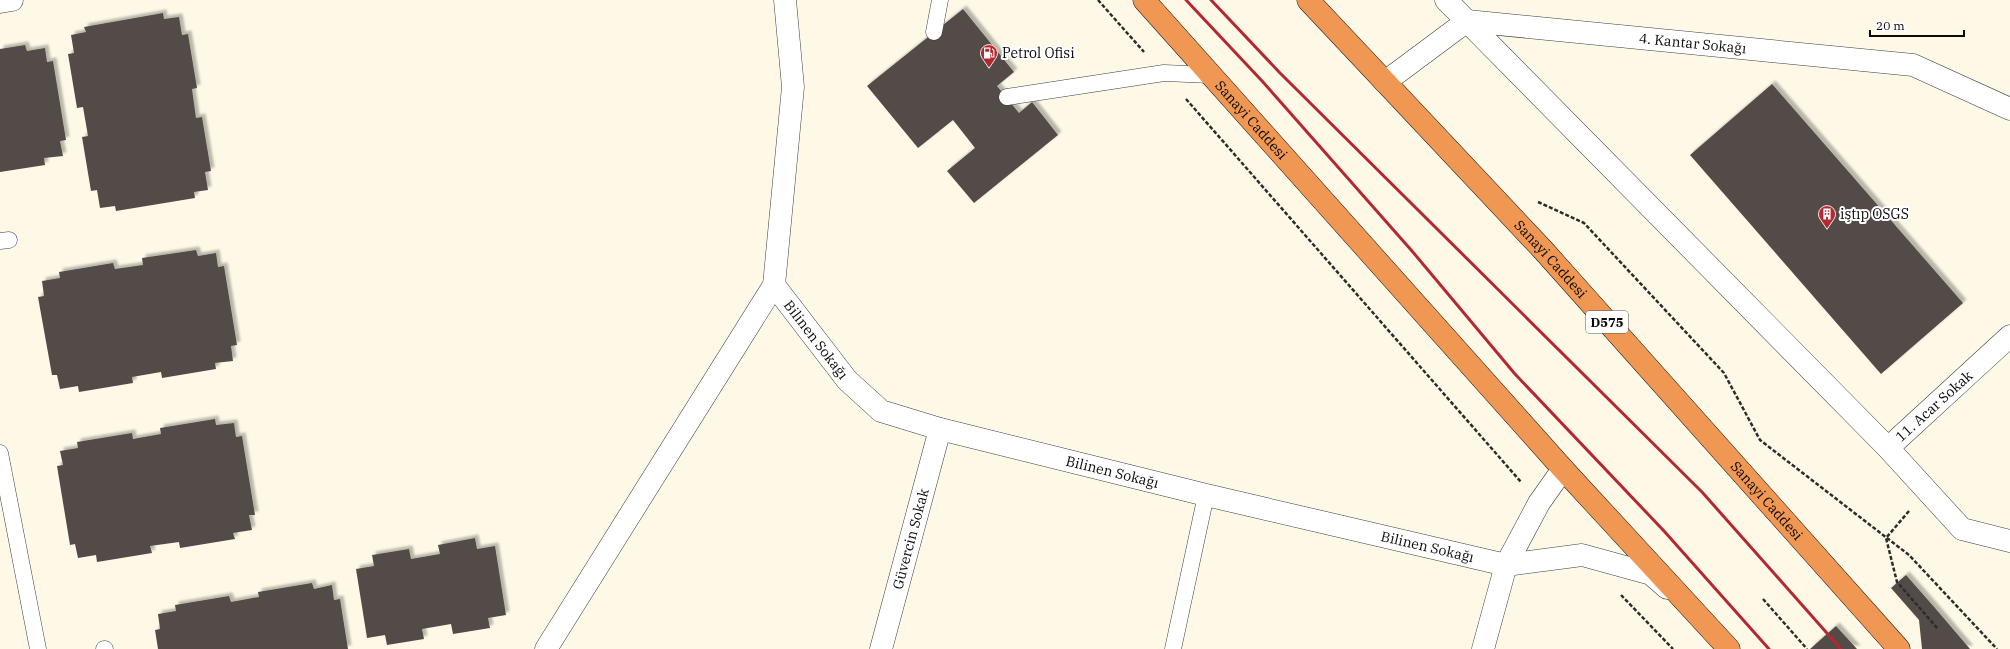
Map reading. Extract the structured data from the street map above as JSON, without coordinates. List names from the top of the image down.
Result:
{
  "streets": {
    "highway": ["Sanayi Caddesi", "D575"],
    "street": [
      "4. Kantar Sokağı",
      "Bilinen Sokağı",
      "11. Acar Sokak",
      "Güvercin Sokak"
    ]
  },
  "crossings": [
    ["Bilinen Sokağı", "Güvercin Sokak"]
  ],
  "places": {
    "fuel station": ["Petrol Ofisi"],
    "building": ["iştıp OSGS"]
  },
  "scale_bar": "20 m"
}
